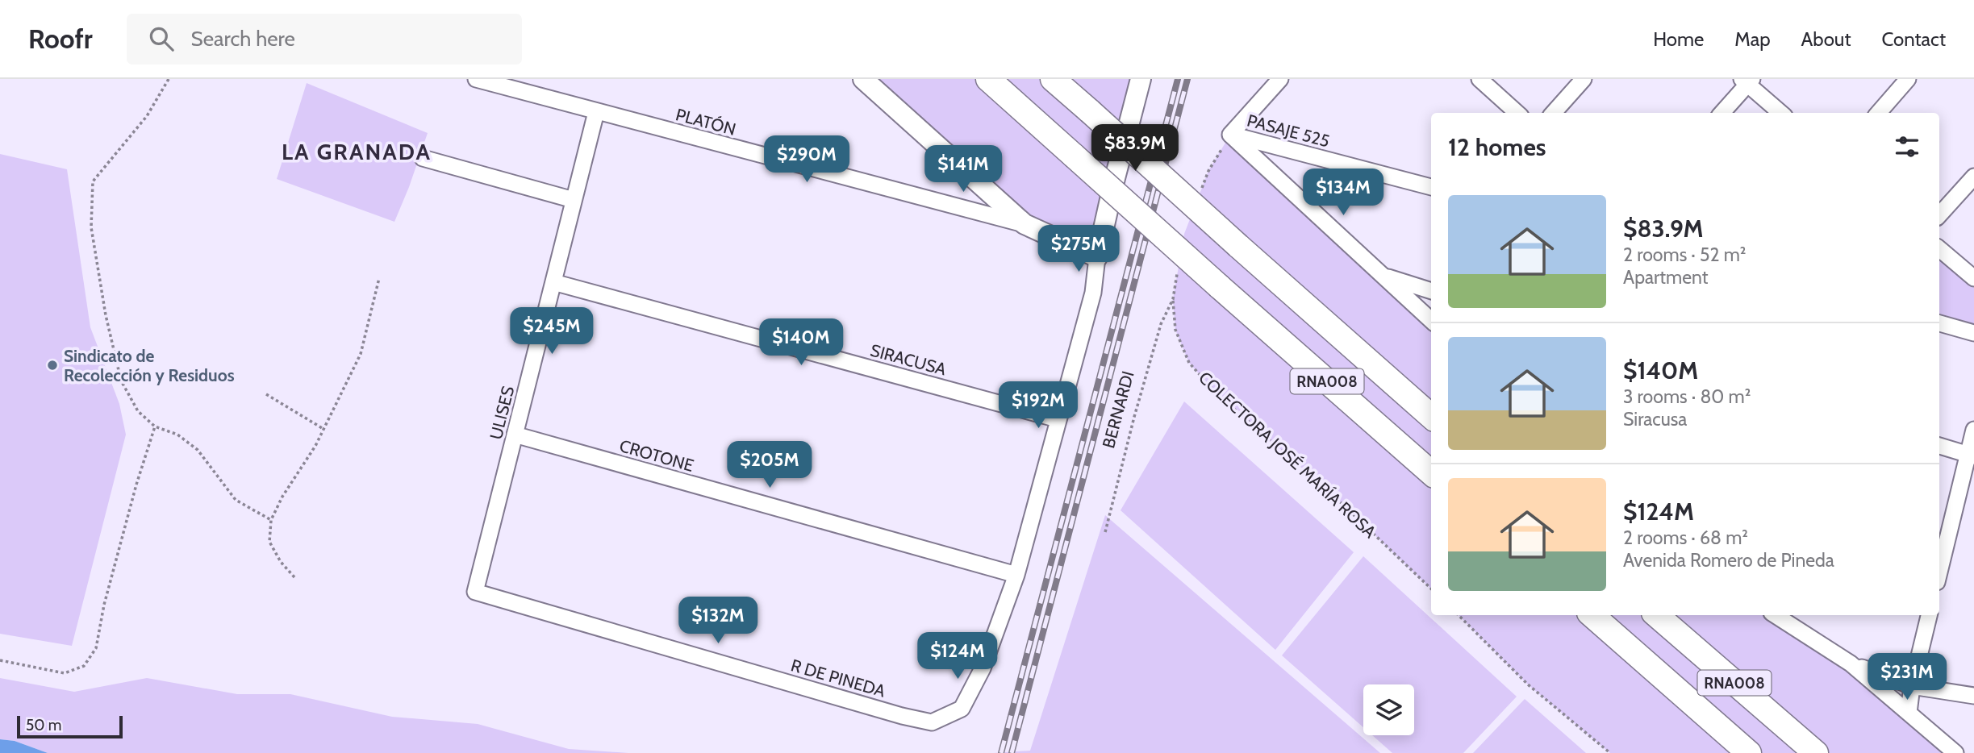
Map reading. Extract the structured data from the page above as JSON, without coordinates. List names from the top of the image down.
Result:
{
  "streets": {
    "highway": ["RNA008"],
    "street": [
      "PLATÓN",
      "PASAJE 525",
      "SIRACUSA",
      "ULISES",
      "CROTONE",
      "R DE PINEDA"
    ],
    "path": ["BERNARDI", "COLECTORA JOSÉ MARÍA ROSA"]
  },
  "crossings": [
    ["PLATÓN", "ULISES"],
    ["SIRACUSA", "ULISES"],
    ["BERNARDI", "COLECTORA JOSÉ MARÍA ROSA"],
    ["ULISES", "CROTONE"],
    ["ULISES", "R DE PINEDA"],
    ["CROTONE", "R DE PINEDA"]
  ],
  "districts": ["LA GRANADA"],
  "places": ["Sindicato de Recolección y Residuos"],
  "scale_bar": "50 m",
  "page": {
    "header": "Roofr",
    "search": "Search here",
    "nav": [
      "Home",
      "Map",
      "About",
      "Contact"
    ],
    "heading": "12 homes",
    "price": [
      "$83.9M",
      "$290M",
      "$141M",
      "$134M",
      "$275M",
      "$245M",
      "$140M",
      "$192M",
      "$205M",
      "$132M",
      "$124M",
      "$231M"
    ],
    "list": [
      {
        "name": "$83.9M",
        "note": "2 rooms · 52 m² · Apartment"
      },
      {
        "name": "$140M",
        "note": "3 rooms · 80 m² · Siracusa"
      },
      {
        "name": "$124M",
        "note": "2 rooms · 68 m² · Avenida Romero de Pineda"
      }
    ],
    "scale": "50 m"
  }
}
